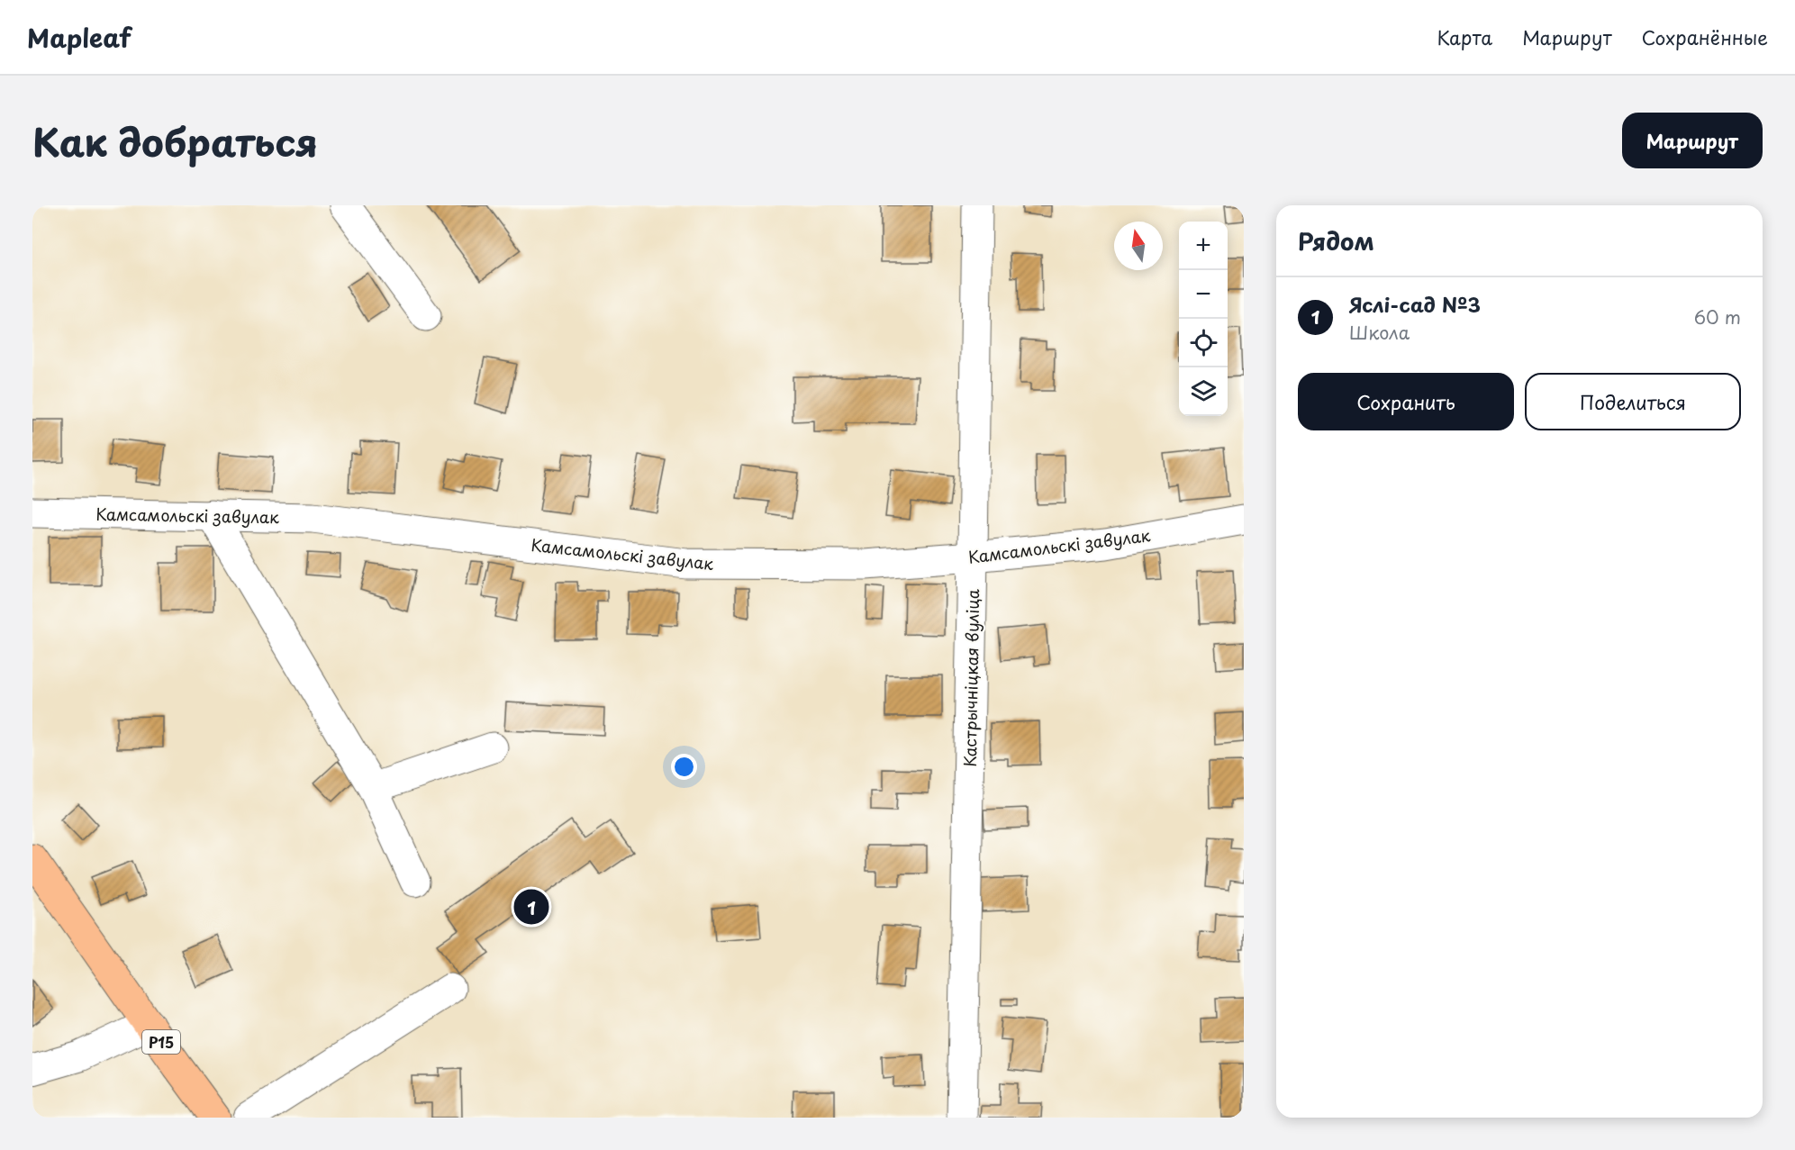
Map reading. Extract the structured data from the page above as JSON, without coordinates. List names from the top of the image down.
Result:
{
  "streets": {
    "main road": ["Р15"],
    "street": ["Камсамольскі завулак", "Кастрычніцкая вуліца"]
  },
  "crossings": [
    ["Камсамольскі завулак", "Кастрычніцкая вуліца"]
  ],
  "north": "top",
  "page": {
    "header": "Mapleaf",
    "nav": ["Карта", "Маршрут", "Сохранённые"],
    "title": "Как добраться",
    "buttons": [
      "Маршрут",
      ["Сохранить", "Поделиться"]
    ],
    "heading": "Рядом",
    "map_buttons": ["+", "−"],
    "list": [
      {
        "mark": "1",
        "name": "Яслі-сад №3",
        "note": "Школа",
        "value": "60 m"
      }
    ],
    "pins": "1"
  }
}
